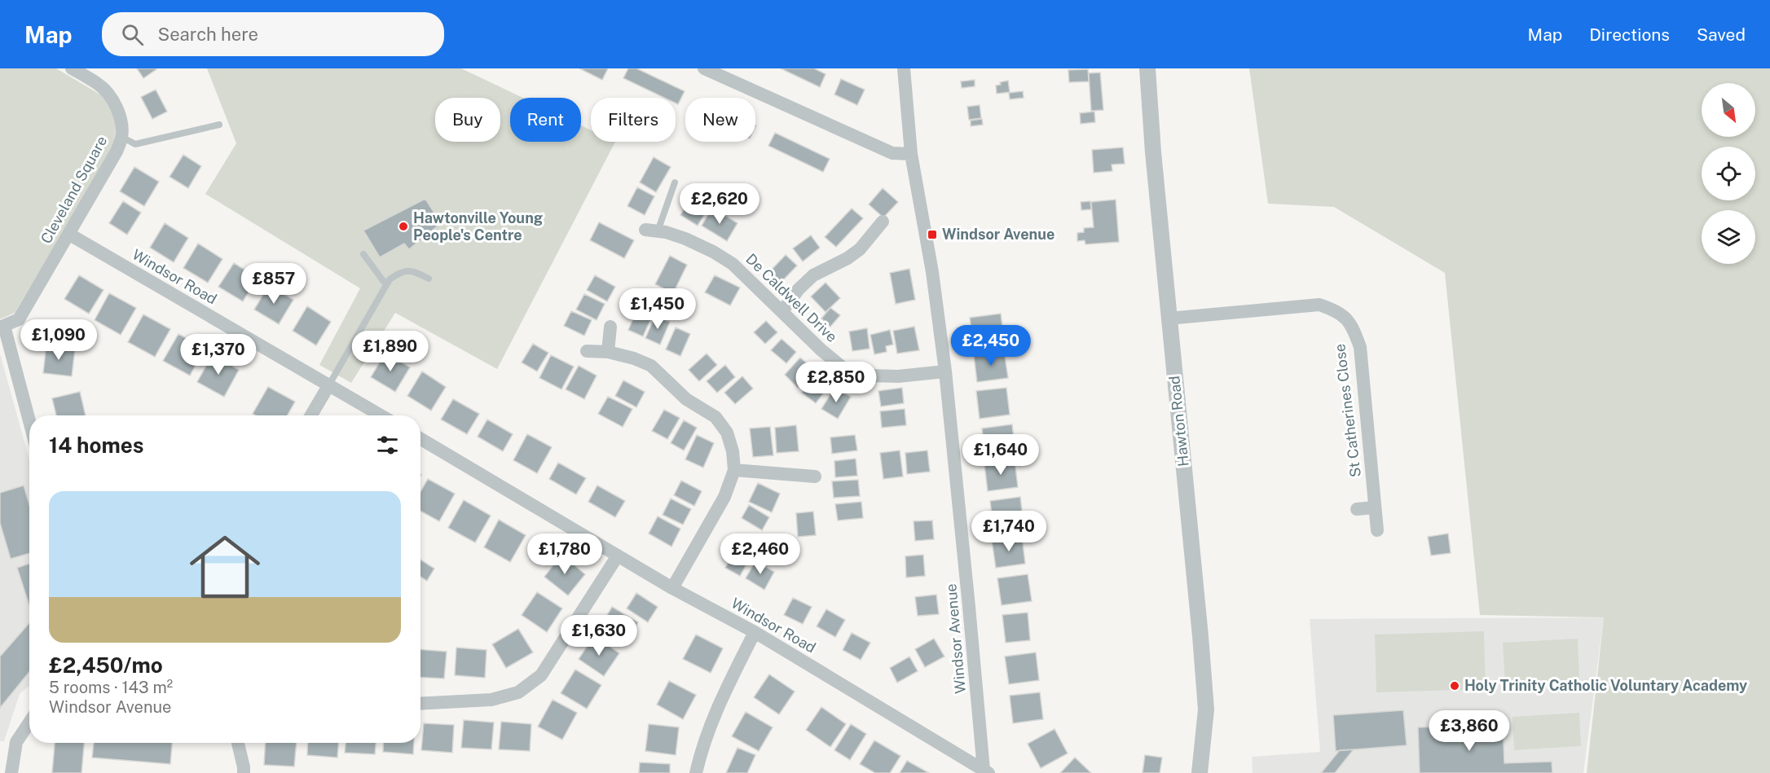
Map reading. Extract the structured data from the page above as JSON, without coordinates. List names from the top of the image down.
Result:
{
  "streets": {
    "street": [
      "Cleveland Square",
      "Windsor Road",
      "De Caldwell Drive",
      "St Catherines Close",
      "Hawton Road",
      "Windsor Avenue"
    ]
  },
  "crossings": [
    ["Cleveland Square", "Windsor Road"],
    ["Windsor Road", "Windsor Avenue"],
    ["De Caldwell Drive", "Windsor Avenue"],
    ["St Catherines Close", "Hawton Road"]
  ],
  "places": {
    "other": ["Hawtonville Young People's Centre", "Holy Trinity Catholic Voluntary Academy"],
    "transit": ["Windsor Avenue"]
  },
  "north": "bottom right",
  "page": {
    "header": "Map",
    "search": "Search here",
    "nav": ["Map", "Directions", "Saved"],
    "chip": [
      "Buy",
      "Rent",
      "Filters",
      "New"
    ],
    "price": [
      "£2,620",
      "£857",
      "£1,450",
      "£1,090",
      "£2,450",
      "£1,890",
      "£1,370",
      "£2,850",
      "£1,640",
      "£1,740",
      "£1,780",
      "£2,460",
      "£1,630",
      "£3,860"
    ],
    "heading": "14 homes",
    "list": [
      {
        "name": "£2,450/mo",
        "note": "5 rooms · 143 m² · Windsor Avenue"
      }
    ]
  }
}
